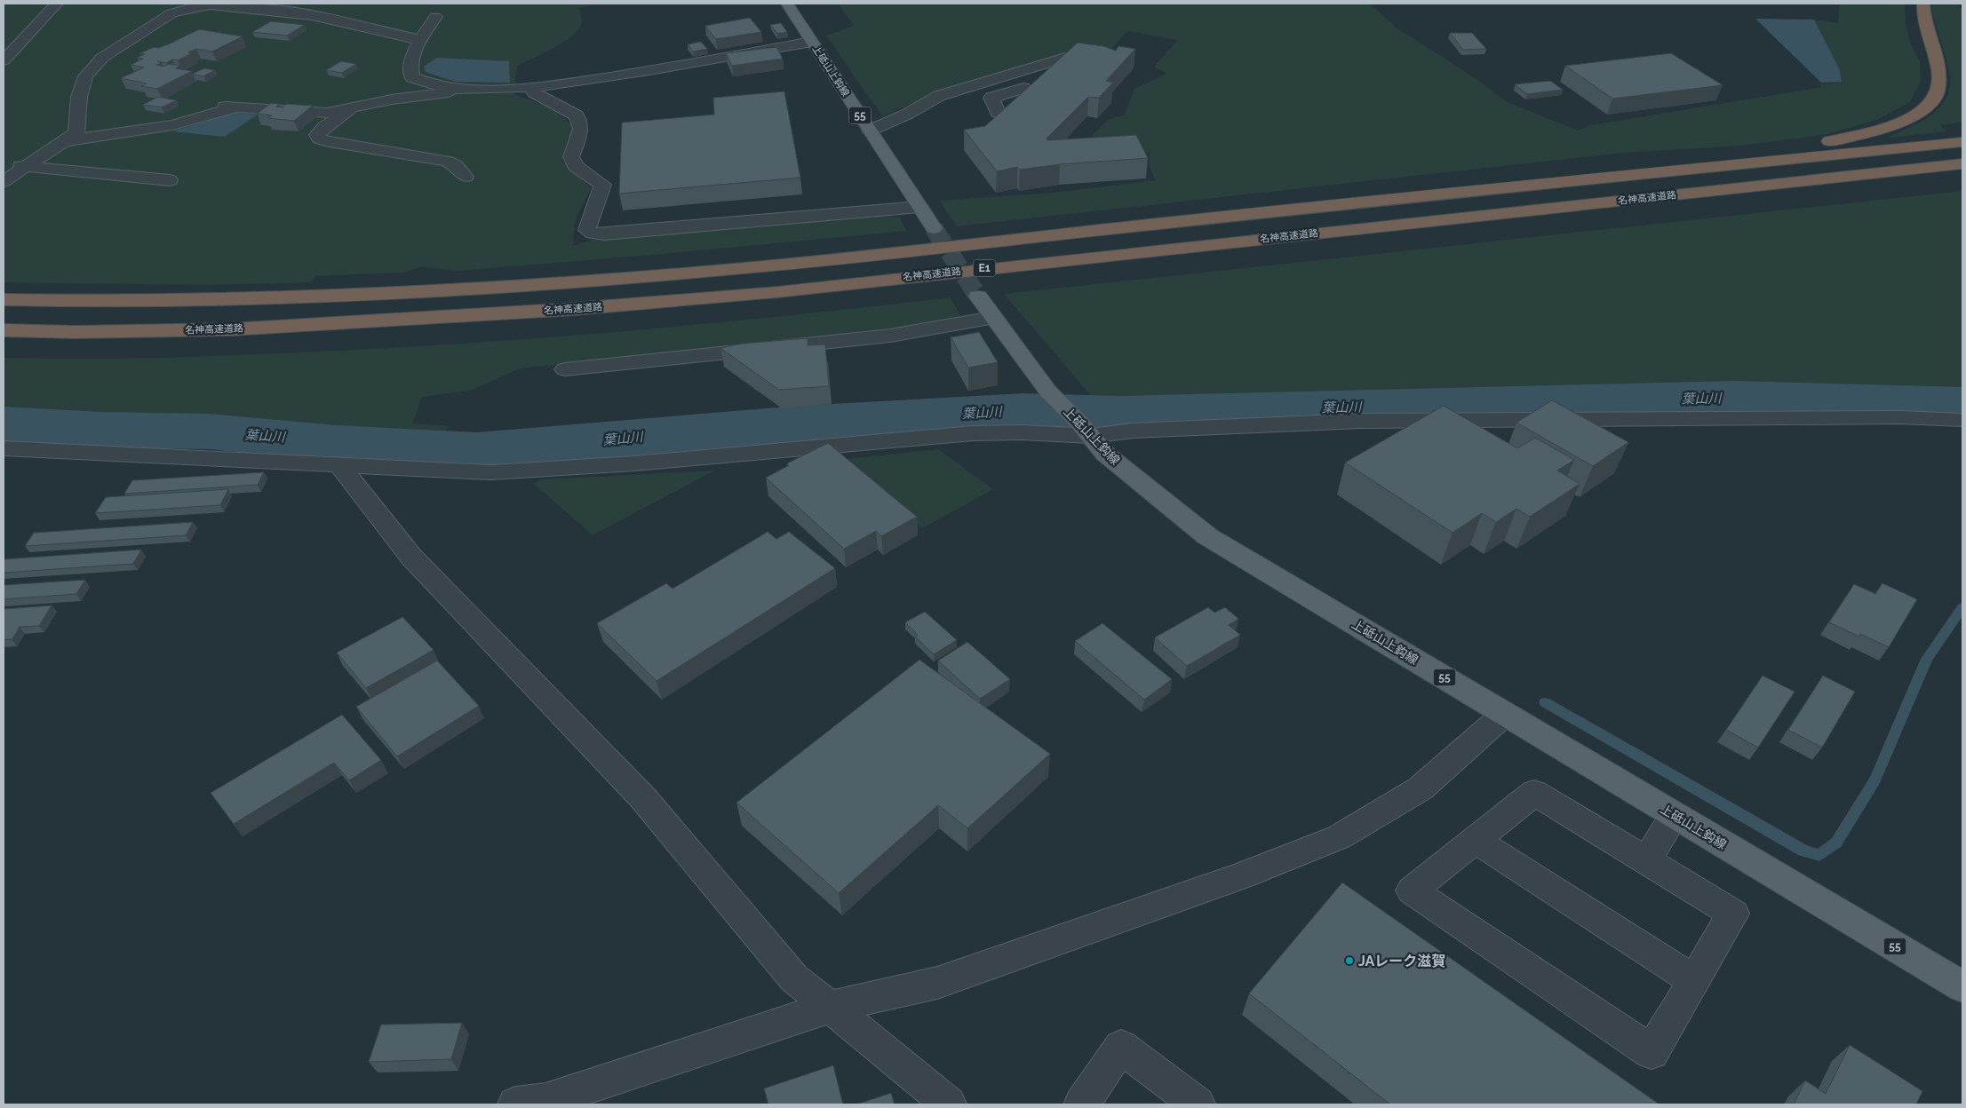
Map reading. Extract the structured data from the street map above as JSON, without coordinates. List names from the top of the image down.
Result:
{
  "streets": {
    "highway": ["名神高速道路", "E1"],
    "main road": ["上砥山上鈎線", "55"]
  },
  "water": ["葉山川"],
  "places": ["JAレーク滋賀"]
}
